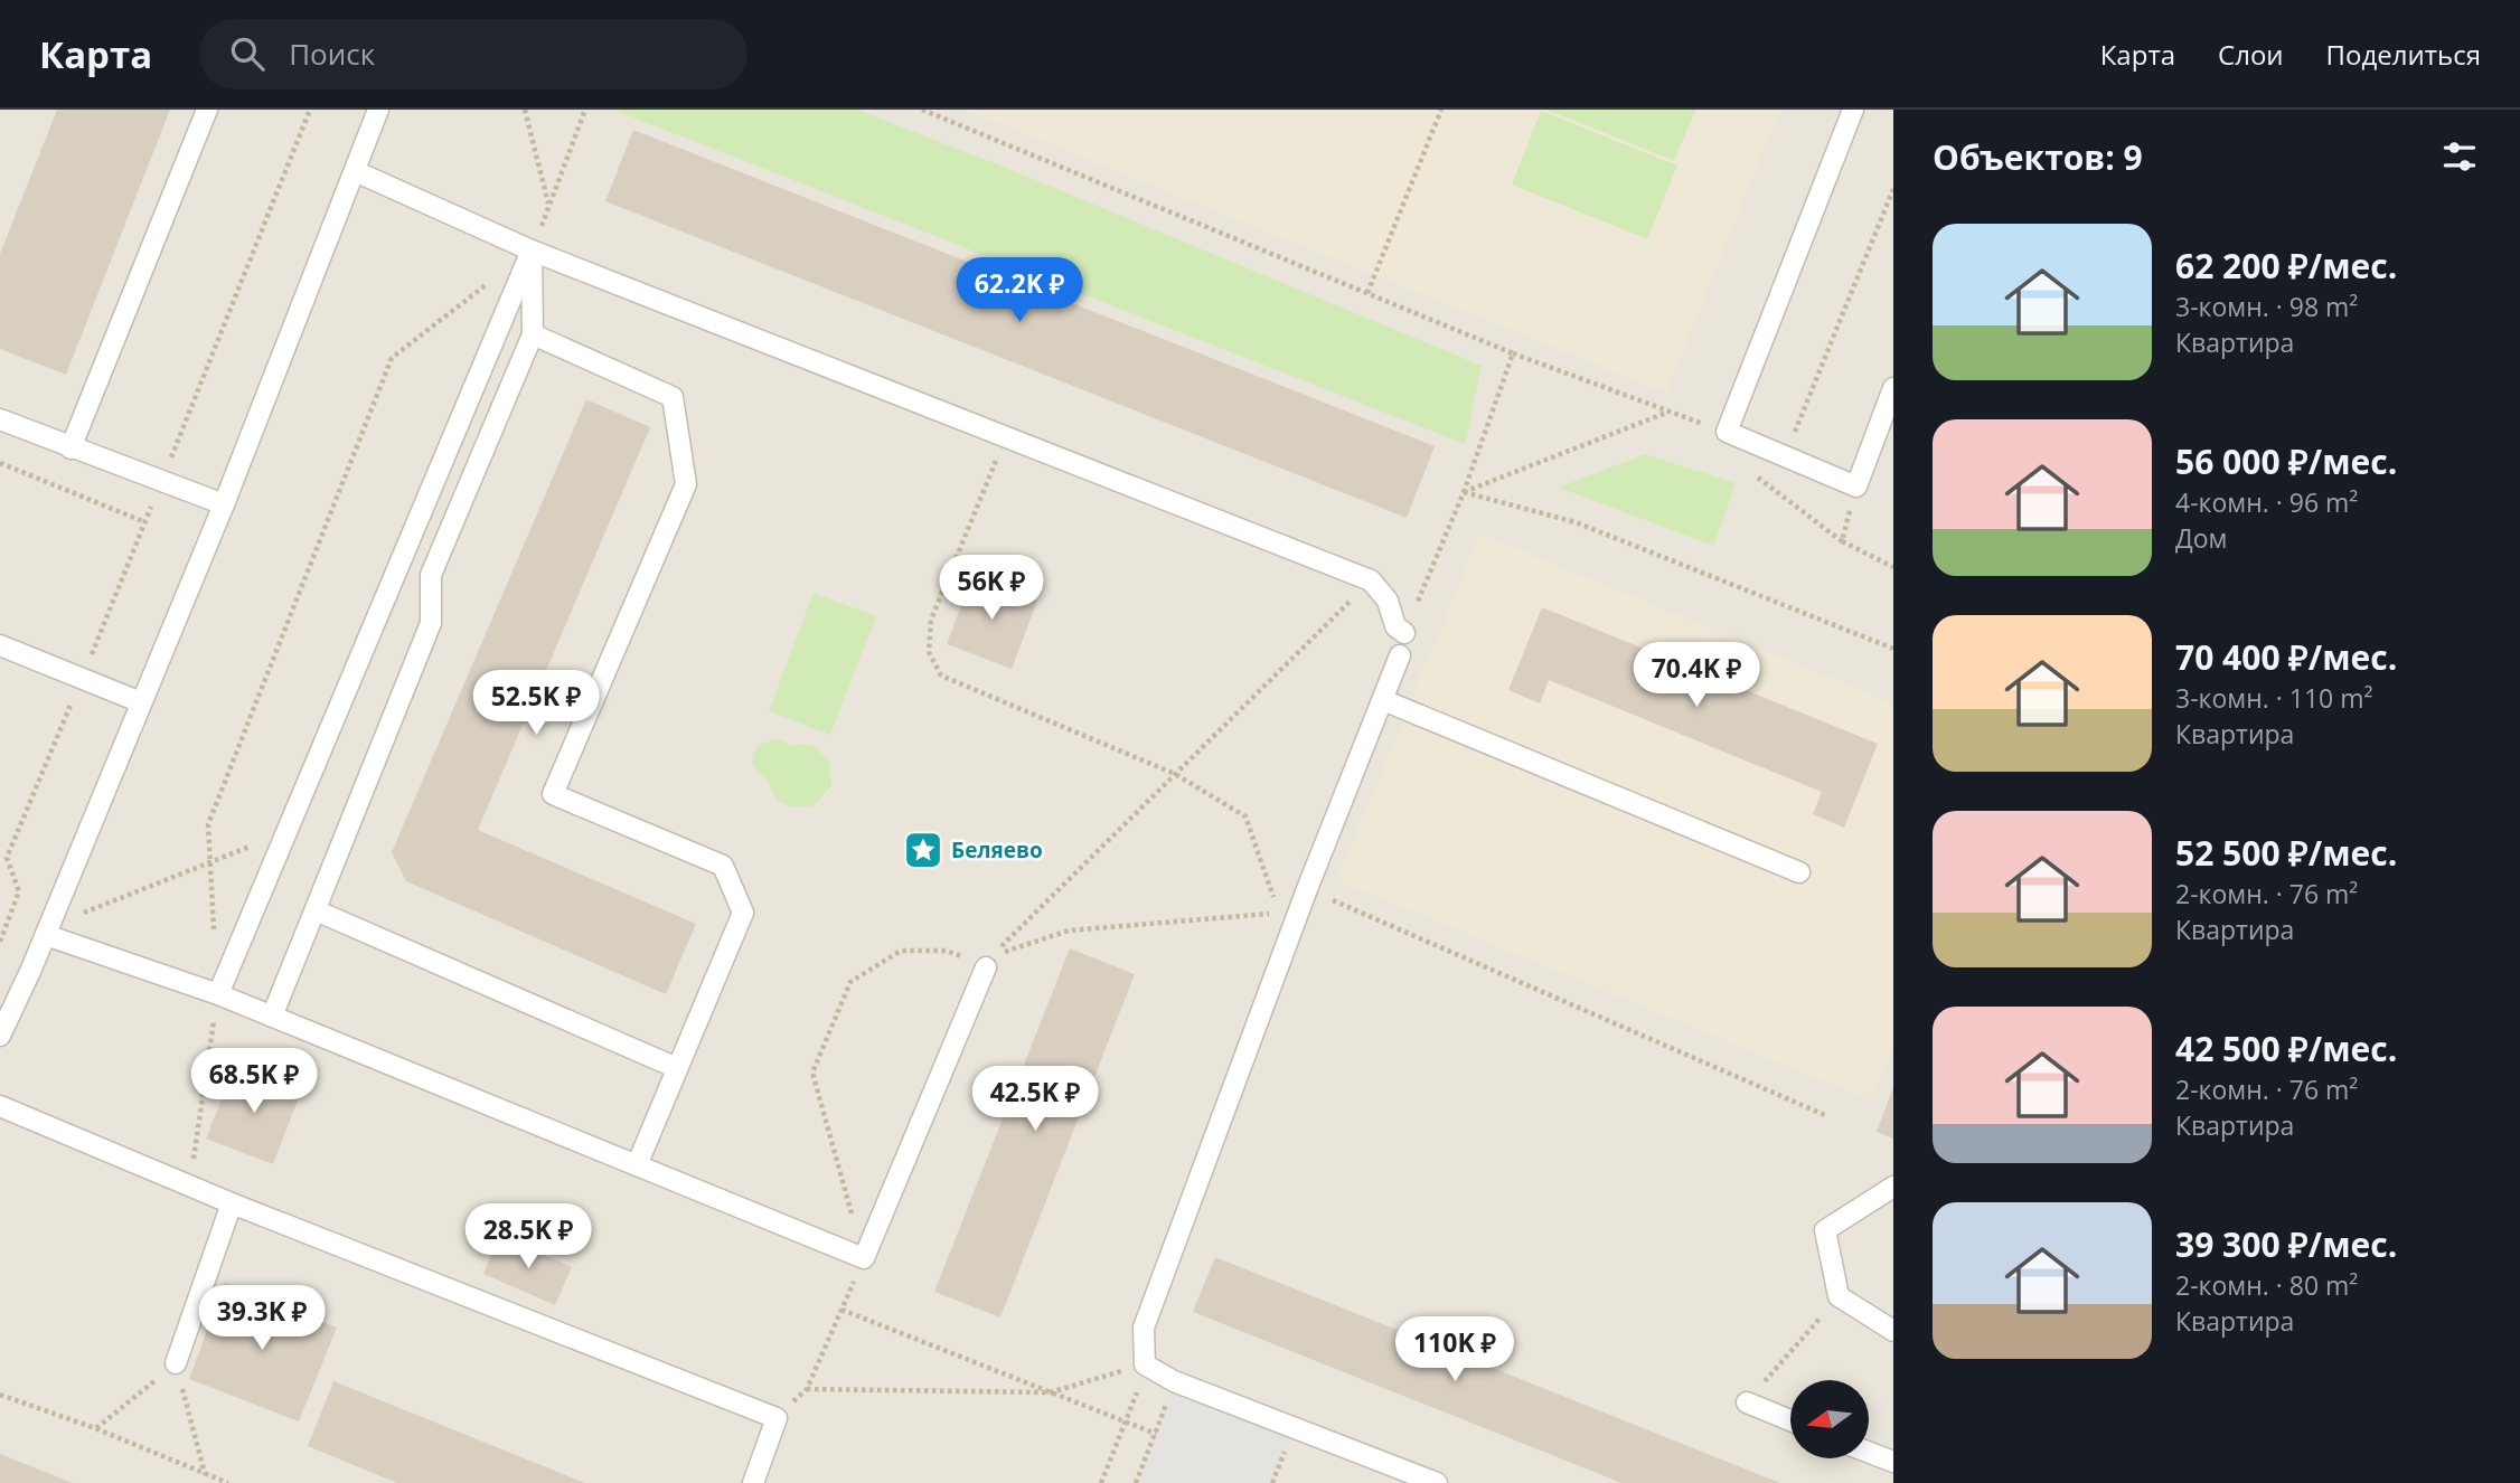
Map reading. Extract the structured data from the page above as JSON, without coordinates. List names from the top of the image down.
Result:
{
  "places": {
    "place": ["Беляево"]
  },
  "north": "left",
  "page": {
    "header": "Карта",
    "search": "Поиск",
    "nav": ["Карта", "Слои", "Поделиться"],
    "heading": "Объектов: 9",
    "list": [
      {
        "name": "62 200 ₽/мес.",
        "note": "3-комн. · 98 m² · Квартира"
      },
      {
        "name": "56 000 ₽/мес.",
        "note": "4-комн. · 96 m² · Дом"
      },
      {
        "name": "70 400 ₽/мес.",
        "note": "3-комн. · 110 m² · Квартира"
      },
      {
        "name": "52 500 ₽/мес.",
        "note": "2-комн. · 76 m² · Квартира"
      },
      {
        "name": "42 500 ₽/мес.",
        "note": "2-комн. · 76 m² · Квартира"
      },
      {
        "name": "39 300 ₽/мес.",
        "note": "2-комн. · 80 m² · Квартира"
      }
    ],
    "price": [
      "62.2K ₽",
      "56K ₽",
      "70.4K ₽",
      "52.5K ₽",
      "68.5K ₽",
      "42.5K ₽",
      "28.5K ₽",
      "39.3K ₽",
      "110K ₽"
    ]
  }
}
